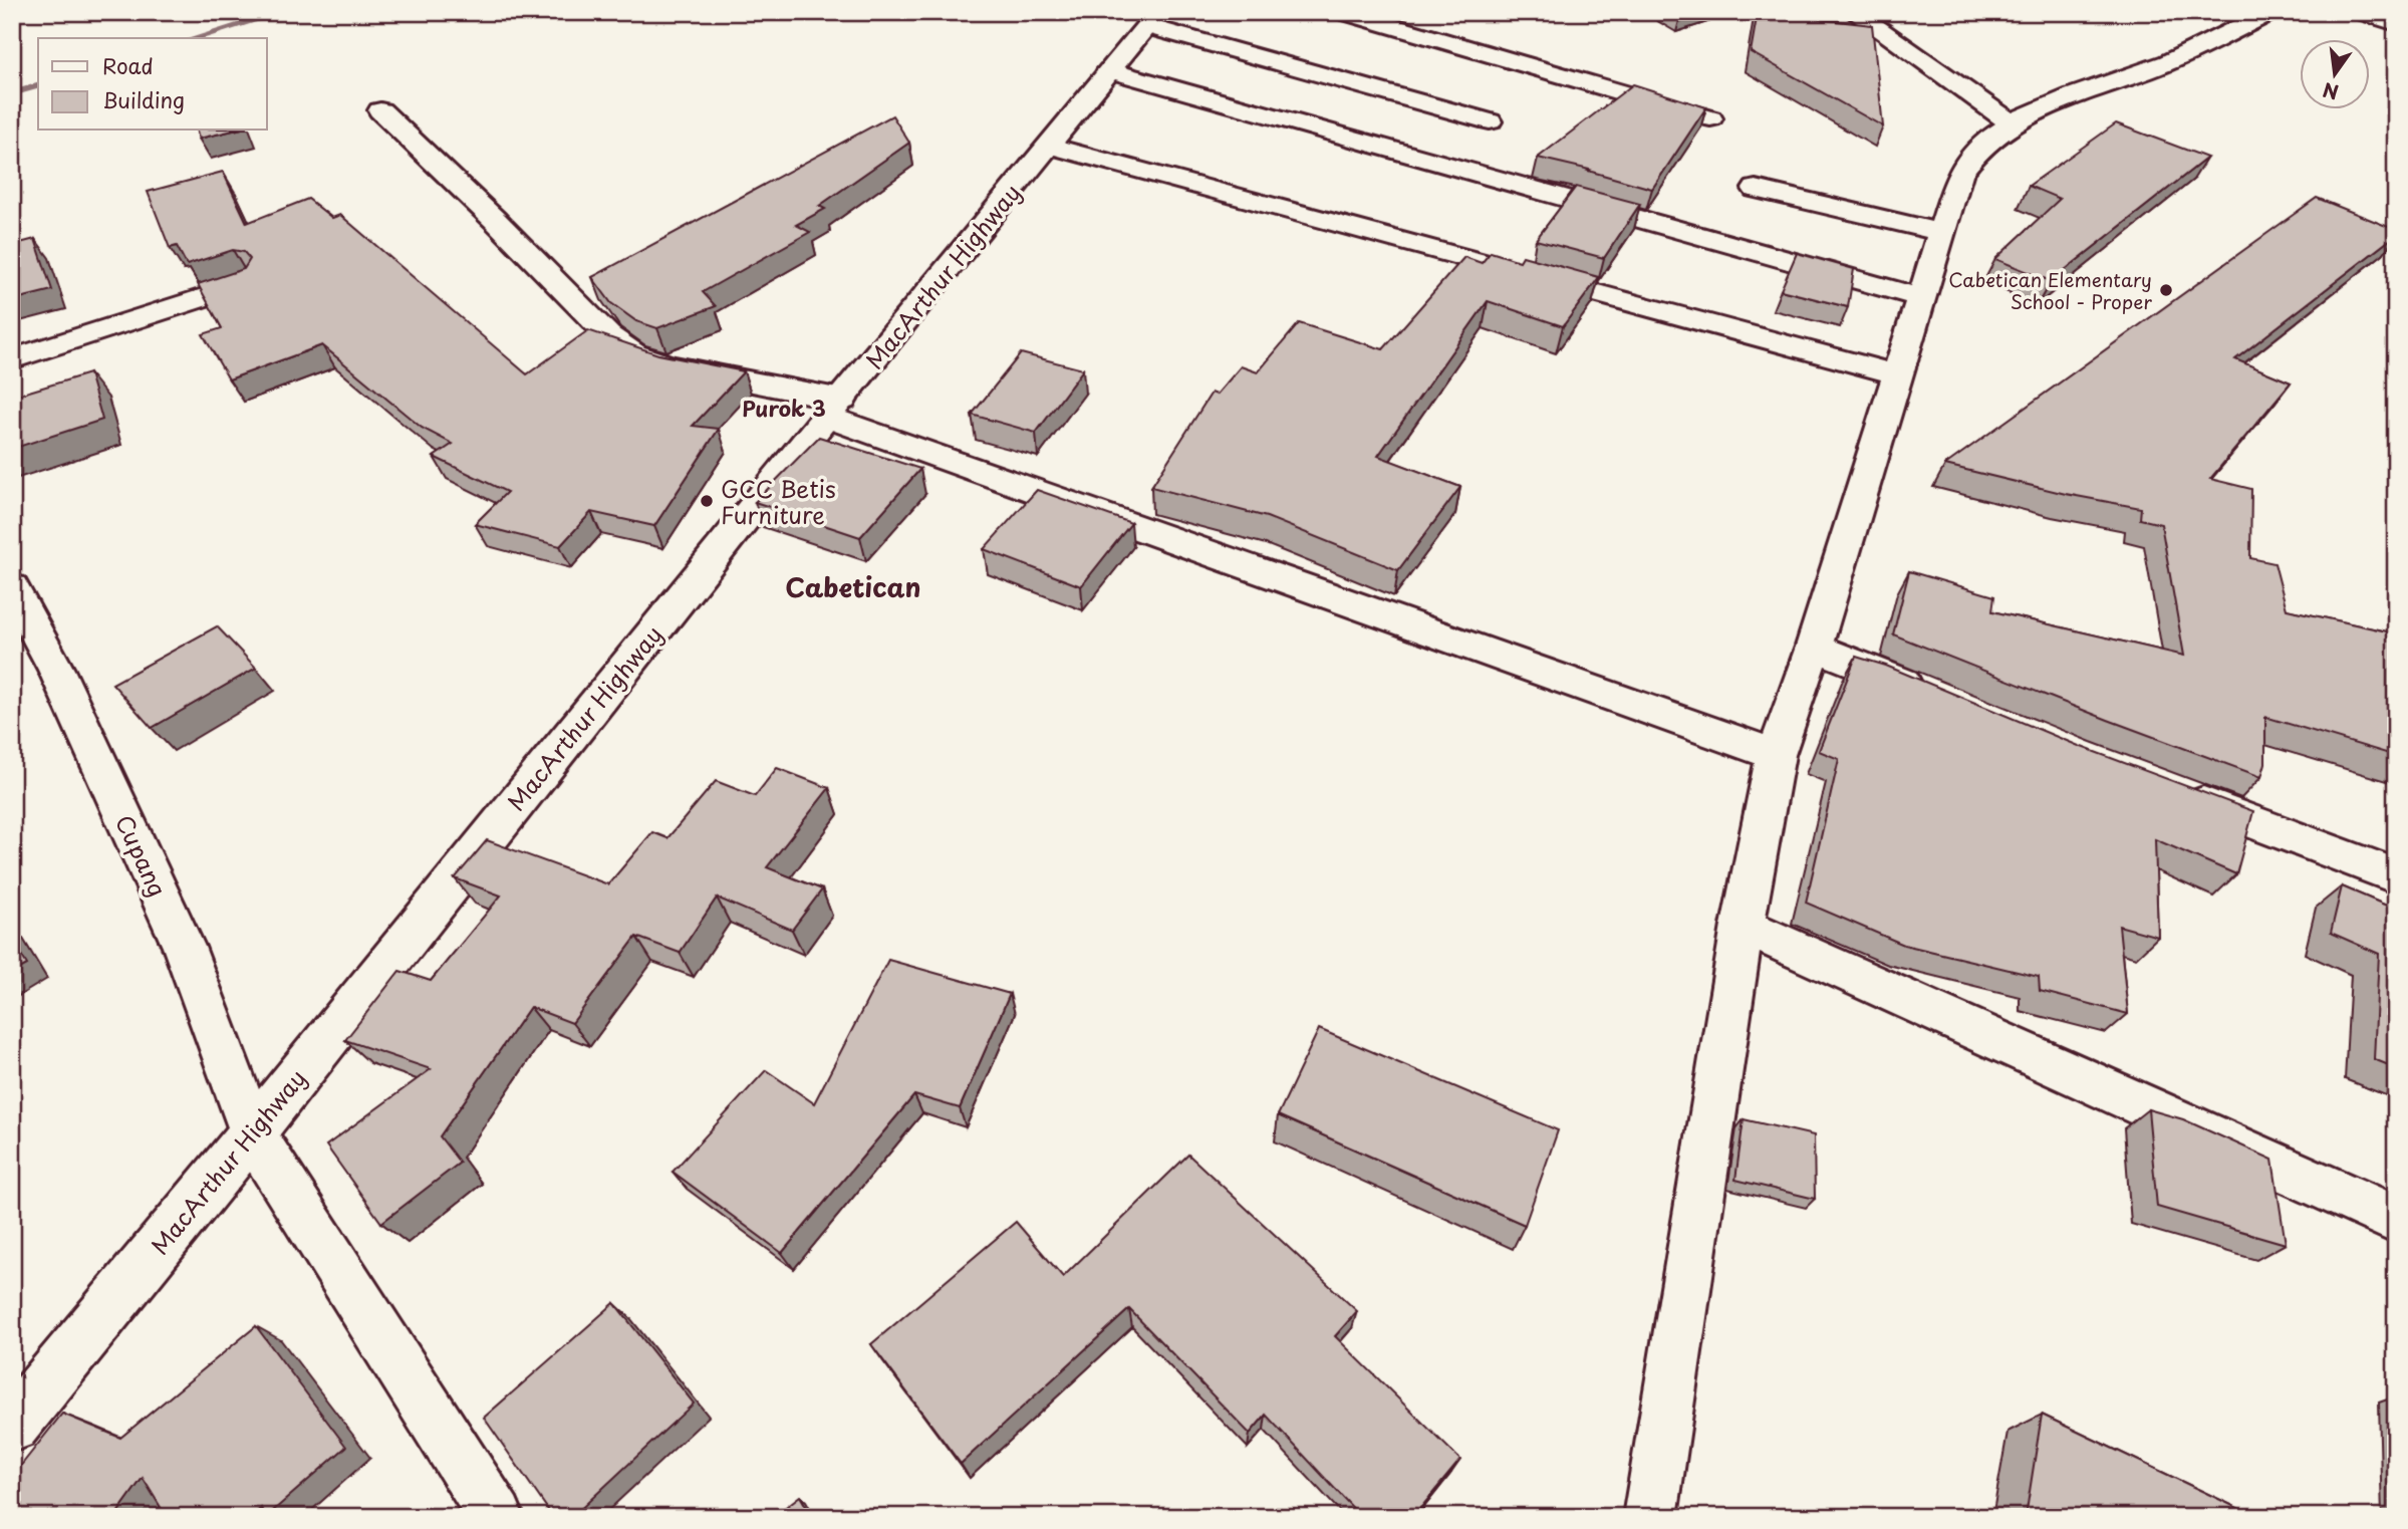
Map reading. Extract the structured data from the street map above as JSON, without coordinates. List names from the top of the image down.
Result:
{
  "streets": {
    "street": ["MacArthur Highway", "Cupang"]
  },
  "crossings": [
    ["MacArthur Highway", "Cupang"]
  ],
  "districts": ["Purok 3", "Cabetican"],
  "places": ["Cabetican Elementary School - Proper", "GCC Betis Furniture"],
  "legend": ["Road", "Building"],
  "north": "bottom"
}
